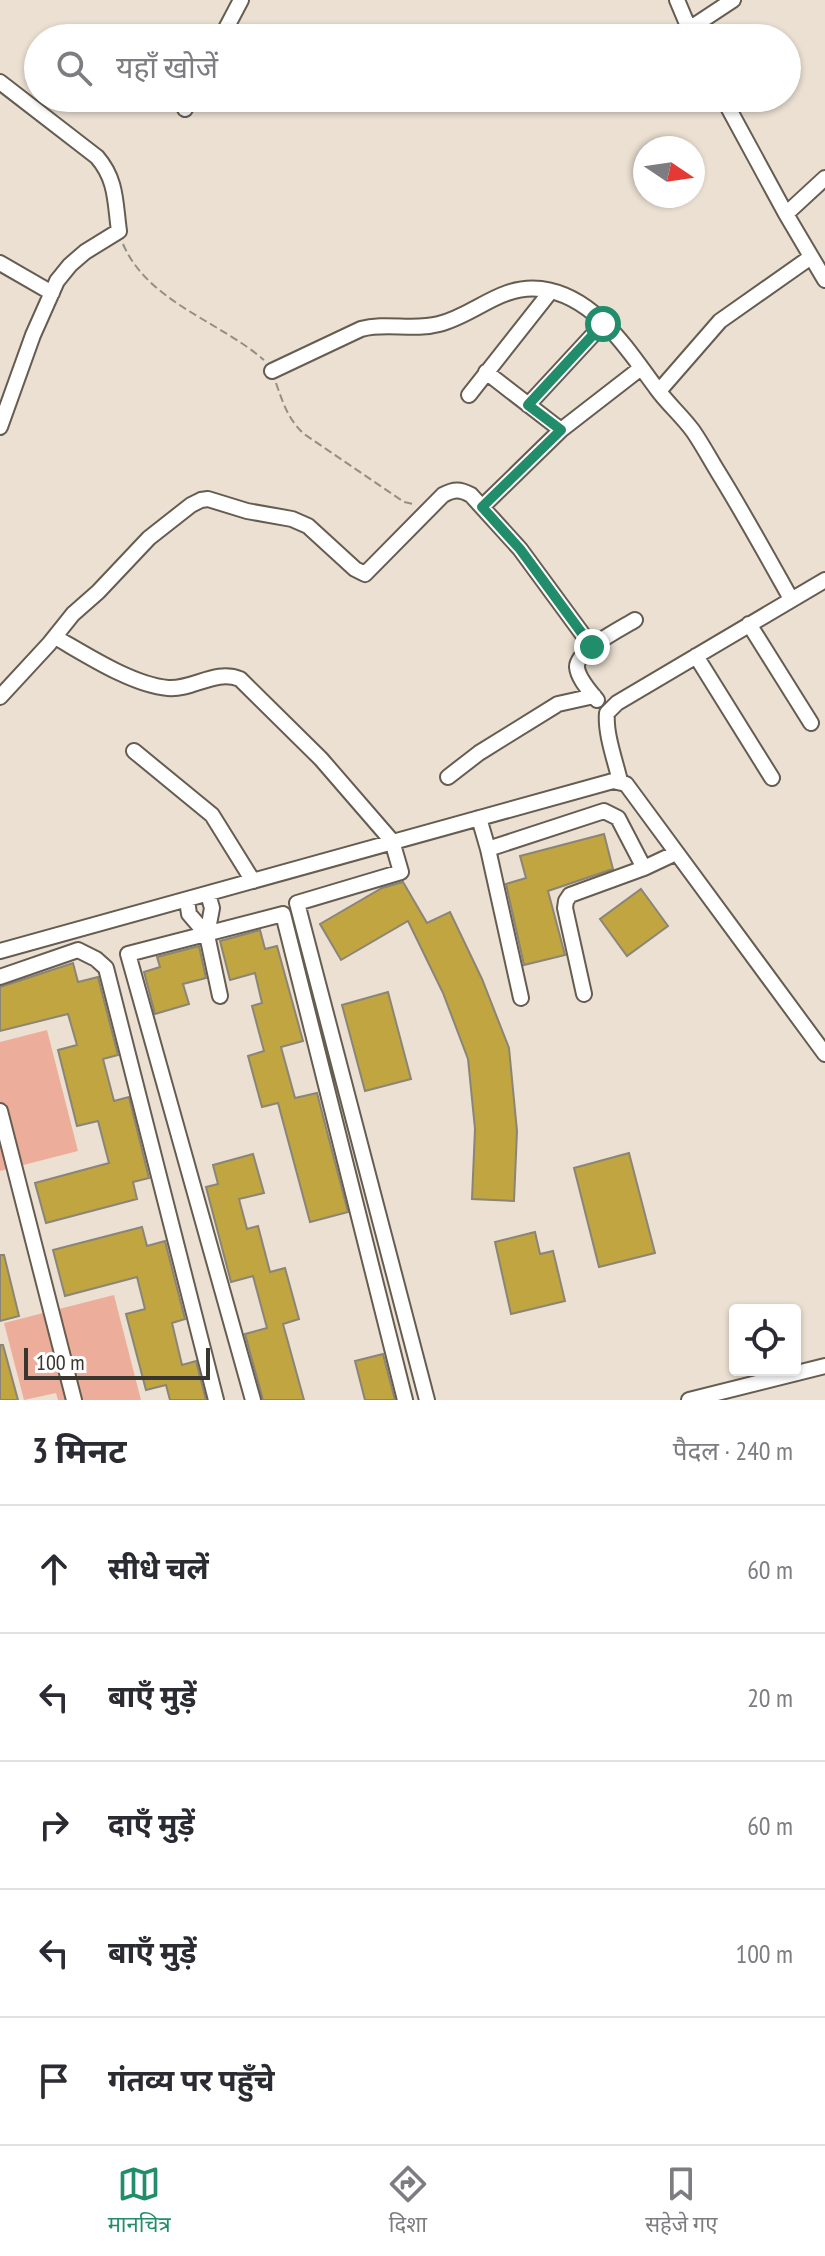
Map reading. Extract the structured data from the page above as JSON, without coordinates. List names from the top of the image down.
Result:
{
  "scale_bar": "100 m",
  "north": "right",
  "page": {
    "search": "यहाँ खोजें",
    "scale": "100 m",
    "heading": ["3 मिनट", "पैदल · 240 m"],
    "list": [
      ["सीधे चलें", "60 m"],
      ["बाएँ मुड़ें", "20 m"],
      ["दाएँ मुड़ें", "60 m"],
      ["बाएँ मुड़ें", "100 m"],
      "गंतव्य पर पहुँचे"
    ],
    "nav": ["मानचित्र", "दिशा", "सहेजे गए"]
  }
}
